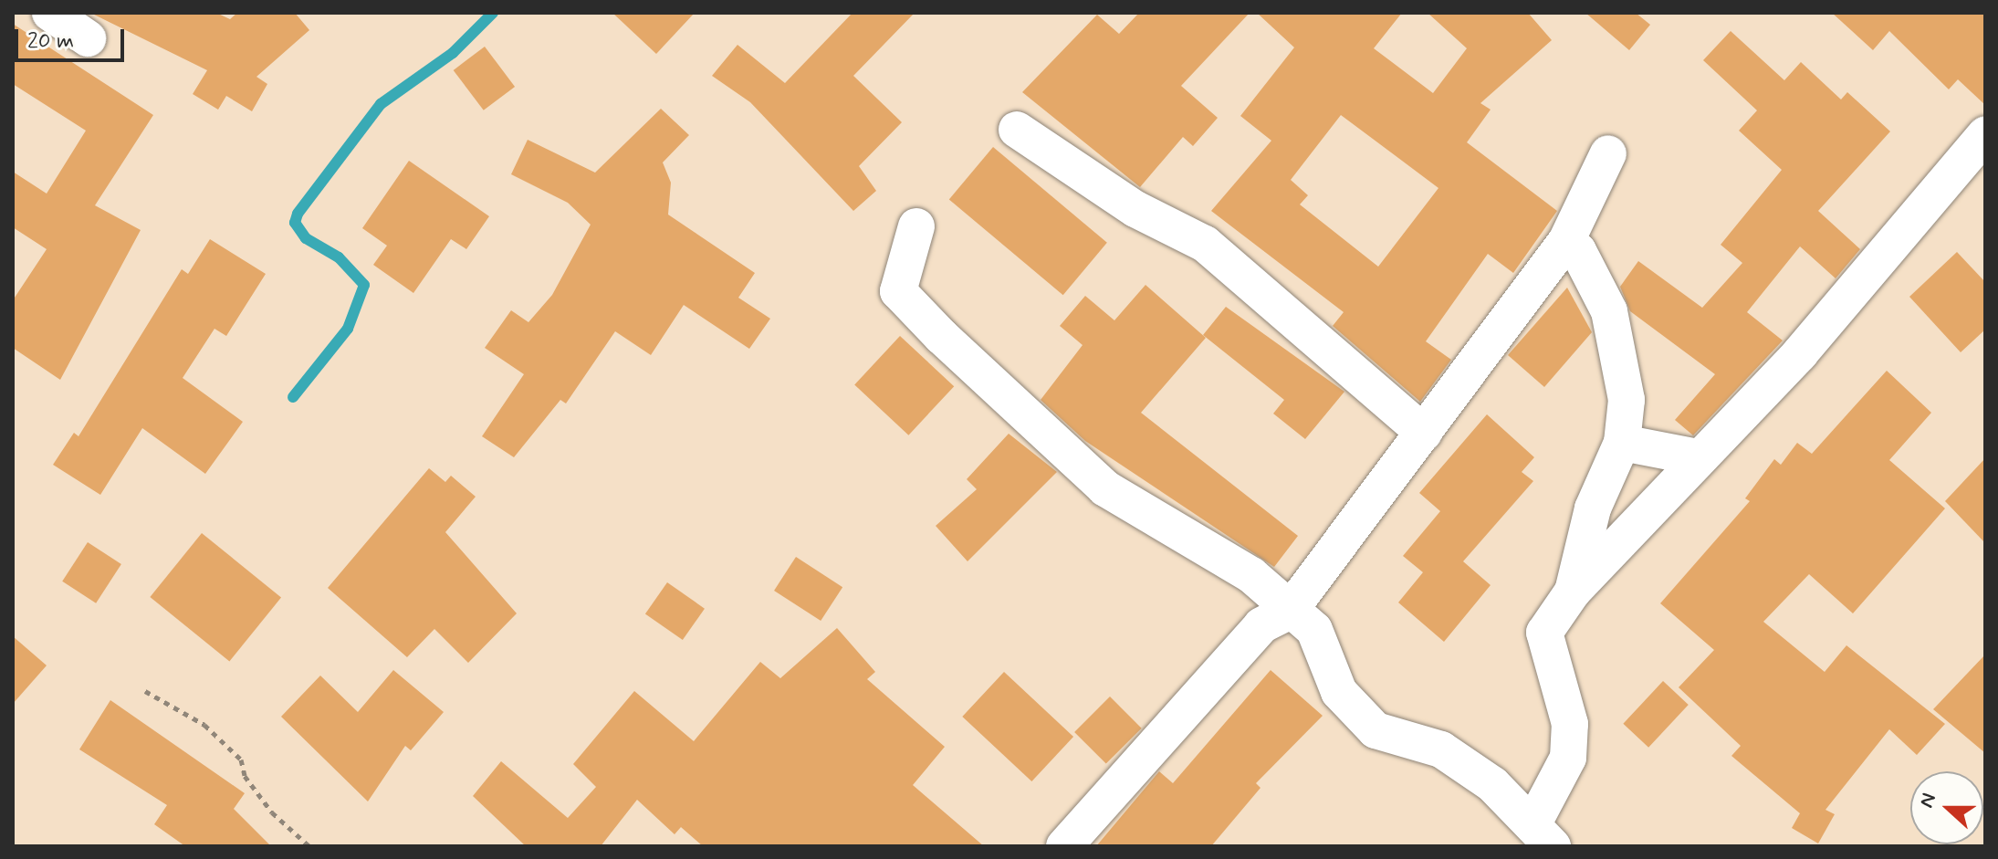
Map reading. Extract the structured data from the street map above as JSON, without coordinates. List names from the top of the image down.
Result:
{
  "scale_bar": "20 m",
  "north": "left"
}
